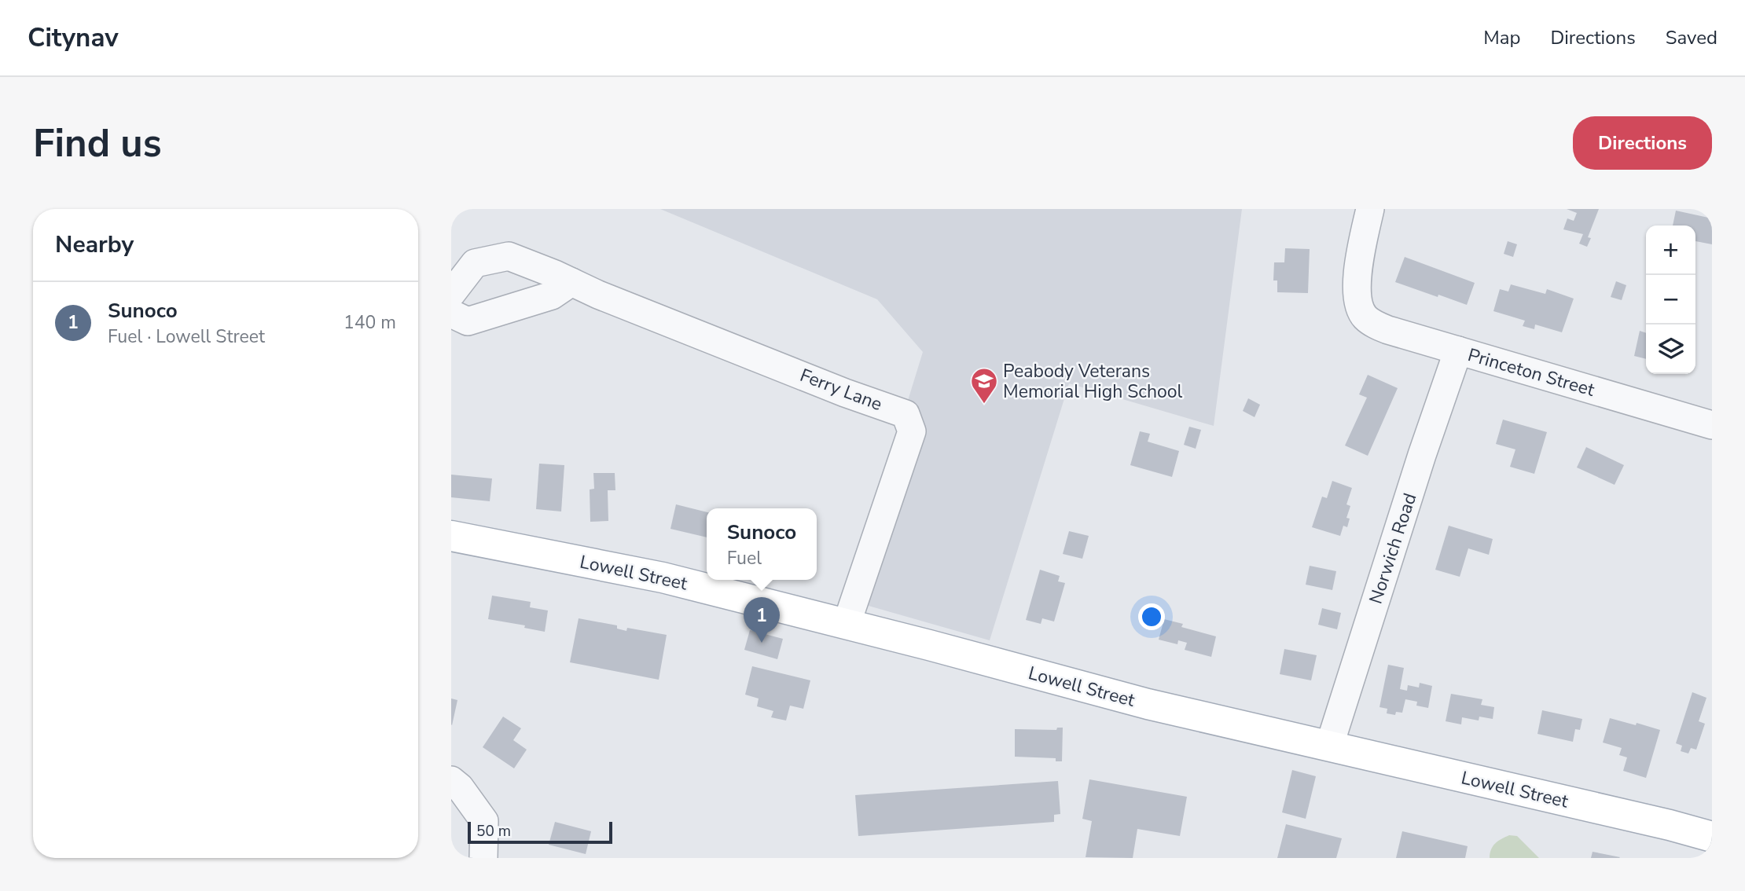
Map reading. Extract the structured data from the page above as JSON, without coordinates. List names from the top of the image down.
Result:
{
  "streets": {
    "main road": ["Lowell Street"],
    "street": ["Princeton Street", "Ferry Lane", "Norwich Road"]
  },
  "crossings": [
    ["Princeton Street", "Norwich Road"],
    ["Ferry Lane", "Lowell Street"],
    ["Norwich Road", "Lowell Street"]
  ],
  "places": {
    "school or university": ["Peabody Veterans Memorial High School"]
  },
  "scale_bar": "50 m",
  "page": {
    "header": "Citynav",
    "nav": ["Map", "Directions", "Saved"],
    "buttons": "Directions",
    "title": "Find us",
    "heading": "Nearby",
    "map_buttons": ["+", "−"],
    "list": [
      {
        "mark": "1",
        "name": "Sunoco",
        "note": "Fuel · Lowell Street",
        "value": "140 m"
      }
    ],
    "popup": ["Sunoco", "Fuel"],
    "pins": "1",
    "scale": "50 m"
  }
}
